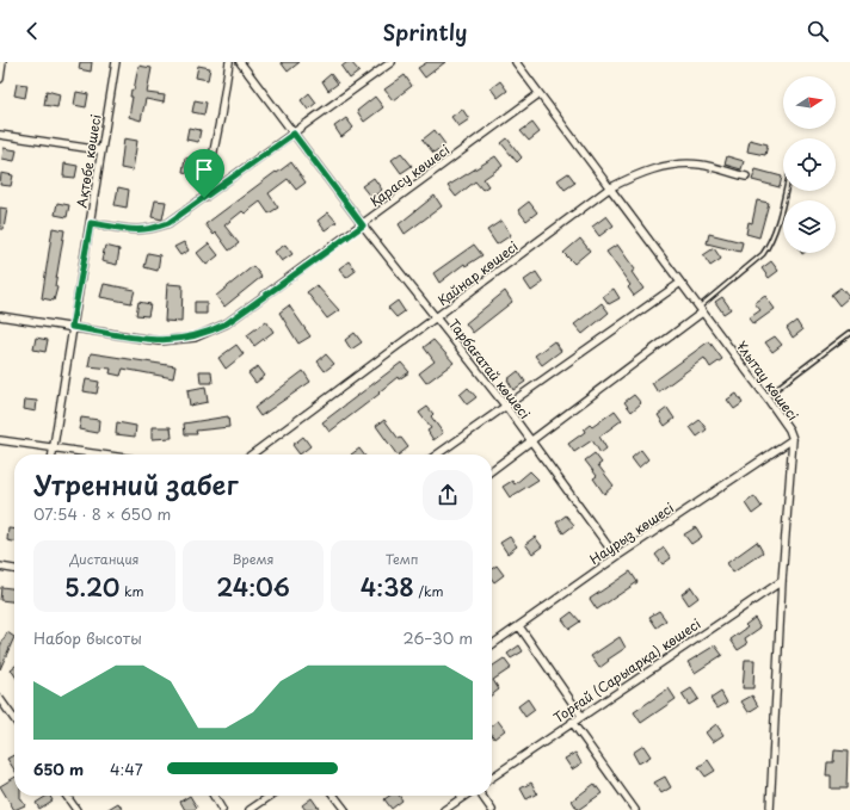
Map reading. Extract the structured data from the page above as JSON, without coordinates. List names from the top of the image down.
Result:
{
  "streets": {
    "street": [
      "Ақтөбе көшесі",
      "Қарасу көшесі",
      "Қайнар көшесі",
      "Тарбағатай көшесі",
      "Ұлытау көшесі",
      "Наурыз көшесі",
      "Торғай (Сарыарқа) көшесі"
    ]
  },
  "crossings": [
    ["Ақтөбе көшесі", "Қарасу көшесі"],
    ["Қарасу көшесі", "Тарбағатай көшесі"],
    ["Қарасу көшесі", "Ұлытау көшесі"],
    ["Қайнар көшесі", "Тарбағатай көшесі"],
    ["Қайнар көшесі", "Ұлытау көшесі"],
    ["Тарбағатай көшесі", "Ұлытау көшесі"],
    ["Тарбағатай көшесі", "Наурыз көшесі"],
    ["Ұлытау көшесі", "Наурыз көшесі"],
    ["Ұлытау көшесі", "Торғай (Сарыарқа) көшесі"]
  ],
  "north": "right",
  "page": {
    "header": "Sprintly",
    "heading": ["Утренний забег", "07:54 · 8 × 650 m"],
    "stats": [
      ["Дистанция", "5.20 km"],
      ["Время", "24:06"],
      ["Темп", "4:38 /km"]
    ],
    "chart": ["Набор высоты", "26–30 m"],
    "list": [
      {
        "name": "650 m",
        "note": "4:47"
      }
    ]
  }
}
